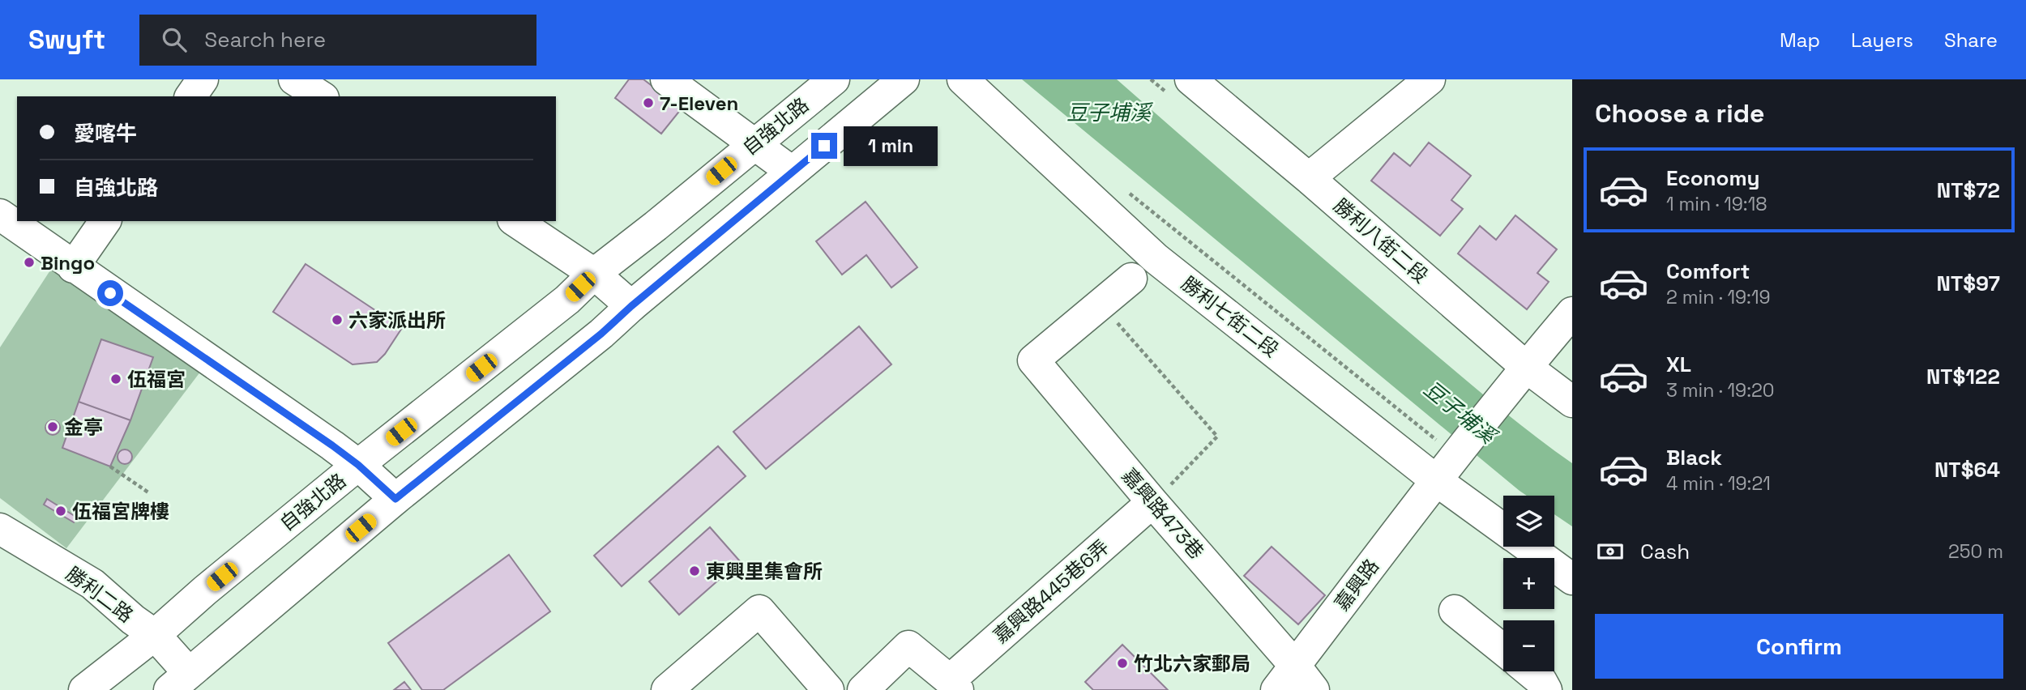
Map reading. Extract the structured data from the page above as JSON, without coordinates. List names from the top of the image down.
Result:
{
  "streets": {
    "street": [
      "自強北路",
      "勝利八街二段",
      "勝利七街二段",
      "嘉興路473巷",
      "嘉興路",
      "嘉興路445巷6弄",
      "勝利二路"
    ]
  },
  "crossings": [
    ["自強北路", "勝利二路"],
    ["勝利八街二段", "嘉興路"],
    ["勝利七街二段", "嘉興路"],
    ["嘉興路473巷", "嘉興路"],
    ["嘉興路473巷", "嘉興路445巷6弄"]
  ],
  "water": ["豆子埔溪"],
  "places": [
    "7-Eleven",
    "Bingo",
    "六家派出所",
    "伍福宮",
    "金亭",
    "伍福宮牌樓",
    "東興里集會所",
    "竹北六家郵局"
  ],
  "page": {
    "header": "Swyft",
    "search": "Search here",
    "nav": ["Map", "Layers", "Share"],
    "heading": "Choose a ride",
    "banner": ["愛喀牛", "自強北路"],
    "bubble": "1 min",
    "list": [
      {
        "name": "Economy",
        "note": "1 min · 19:18",
        "value": "NT$72"
      },
      {
        "name": "Comfort",
        "note": "2 min · 19:19",
        "value": "NT$97"
      },
      {
        "name": "XL",
        "note": "3 min · 19:20",
        "value": "NT$122"
      },
      {
        "name": "Black",
        "note": "4 min · 19:21",
        "value": "NT$64"
      }
    ],
    "map_buttons": ["+", "−"],
    "pay": ["Cash", "250 m"],
    "buttons": "Confirm"
  }
}
